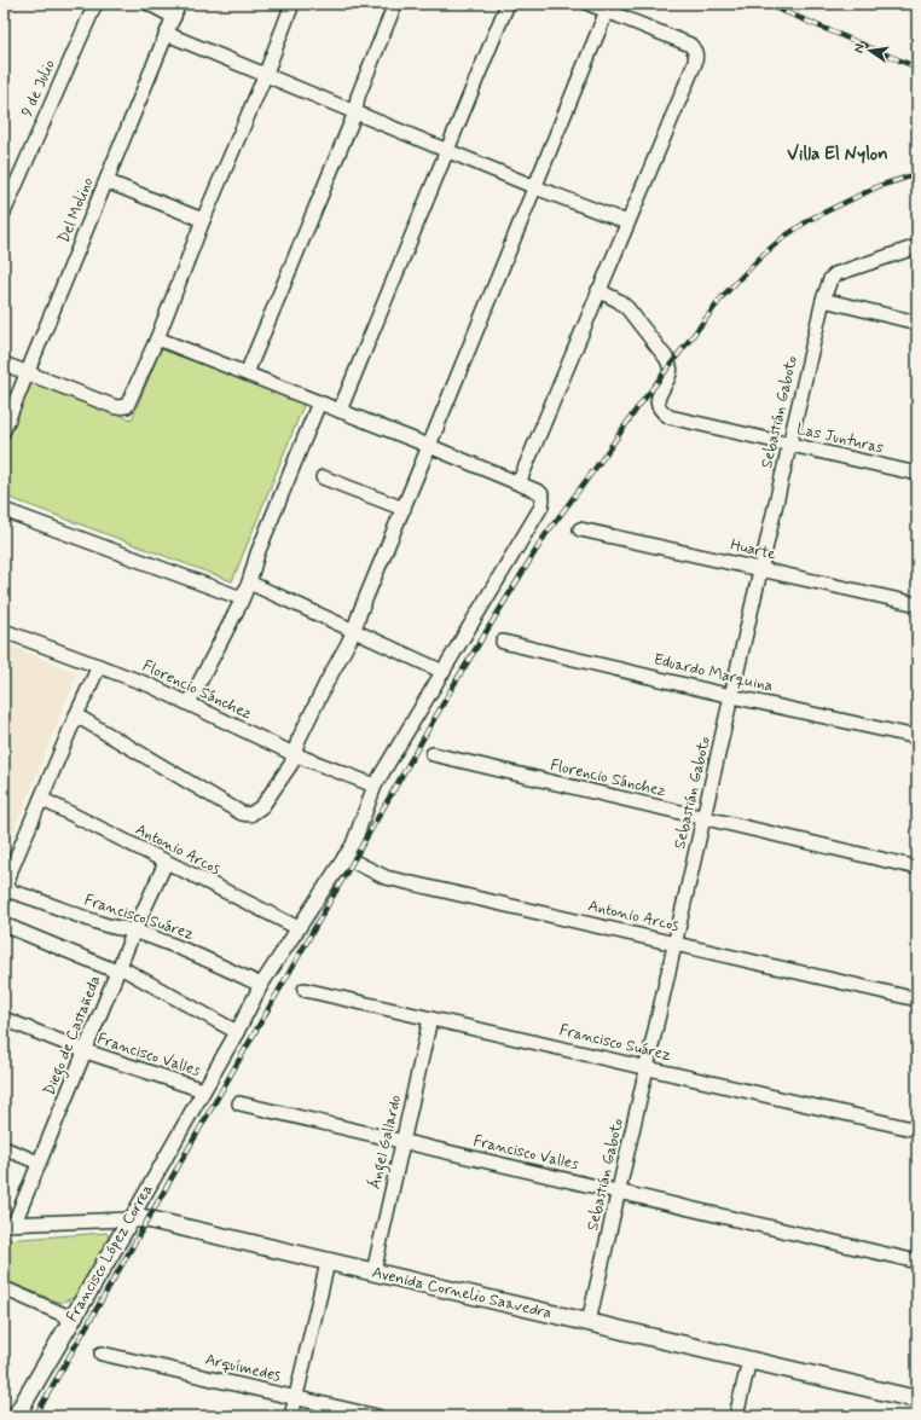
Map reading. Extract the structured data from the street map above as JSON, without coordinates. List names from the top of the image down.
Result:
{
  "streets": {
    "main road": ["Francisco López Correa", "Avenida Cornelio Saavedra"],
    "street": [
      "9 de Julio",
      "Del Molino",
      "Sebastián Gaboto",
      "Las Junturas",
      "Huarte",
      "Eduardo Marquina",
      "Florencio Sánchez",
      "Antonio Arcos",
      "Francisco Suárez",
      "Diego de Castañeda",
      "Francisco Valles",
      "Ángel Gallardo",
      "Arquímedes"
    ]
  },
  "crossings": [
    ["Sebastián Gaboto", "Las Junturas"],
    ["Sebastián Gaboto", "Huarte"],
    ["Sebastián Gaboto", "Eduardo Marquina"],
    ["Sebastián Gaboto", "Florencio Sánchez"],
    ["Sebastián Gaboto", "Antonio Arcos"],
    ["Sebastián Gaboto", "Francisco Suárez"],
    ["Sebastián Gaboto", "Francisco Valles"],
    ["Sebastián Gaboto", "Avenida Cornelio Saavedra"],
    ["Florencio Sánchez", "Francisco López Correa"],
    ["Antonio Arcos", "Diego de Castañeda"],
    ["Antonio Arcos", "Francisco López Correa"],
    ["Francisco Suárez", "Diego de Castañeda"],
    ["Francisco Suárez", "Ángel Gallardo"],
    ["Francisco Suárez", "Francisco López Correa"],
    ["Diego de Castañeda", "Francisco Valles"],
    ["Diego de Castañeda", "Avenida Cornelio Saavedra"],
    ["Francisco Valles", "Ángel Gallardo"],
    ["Francisco Valles", "Francisco López Correa"],
    ["Ángel Gallardo", "Avenida Cornelio Saavedra"],
    ["Francisco López Correa", "Avenida Cornelio Saavedra"]
  ],
  "districts": ["Villa El Nylon"],
  "north": "left"
}
